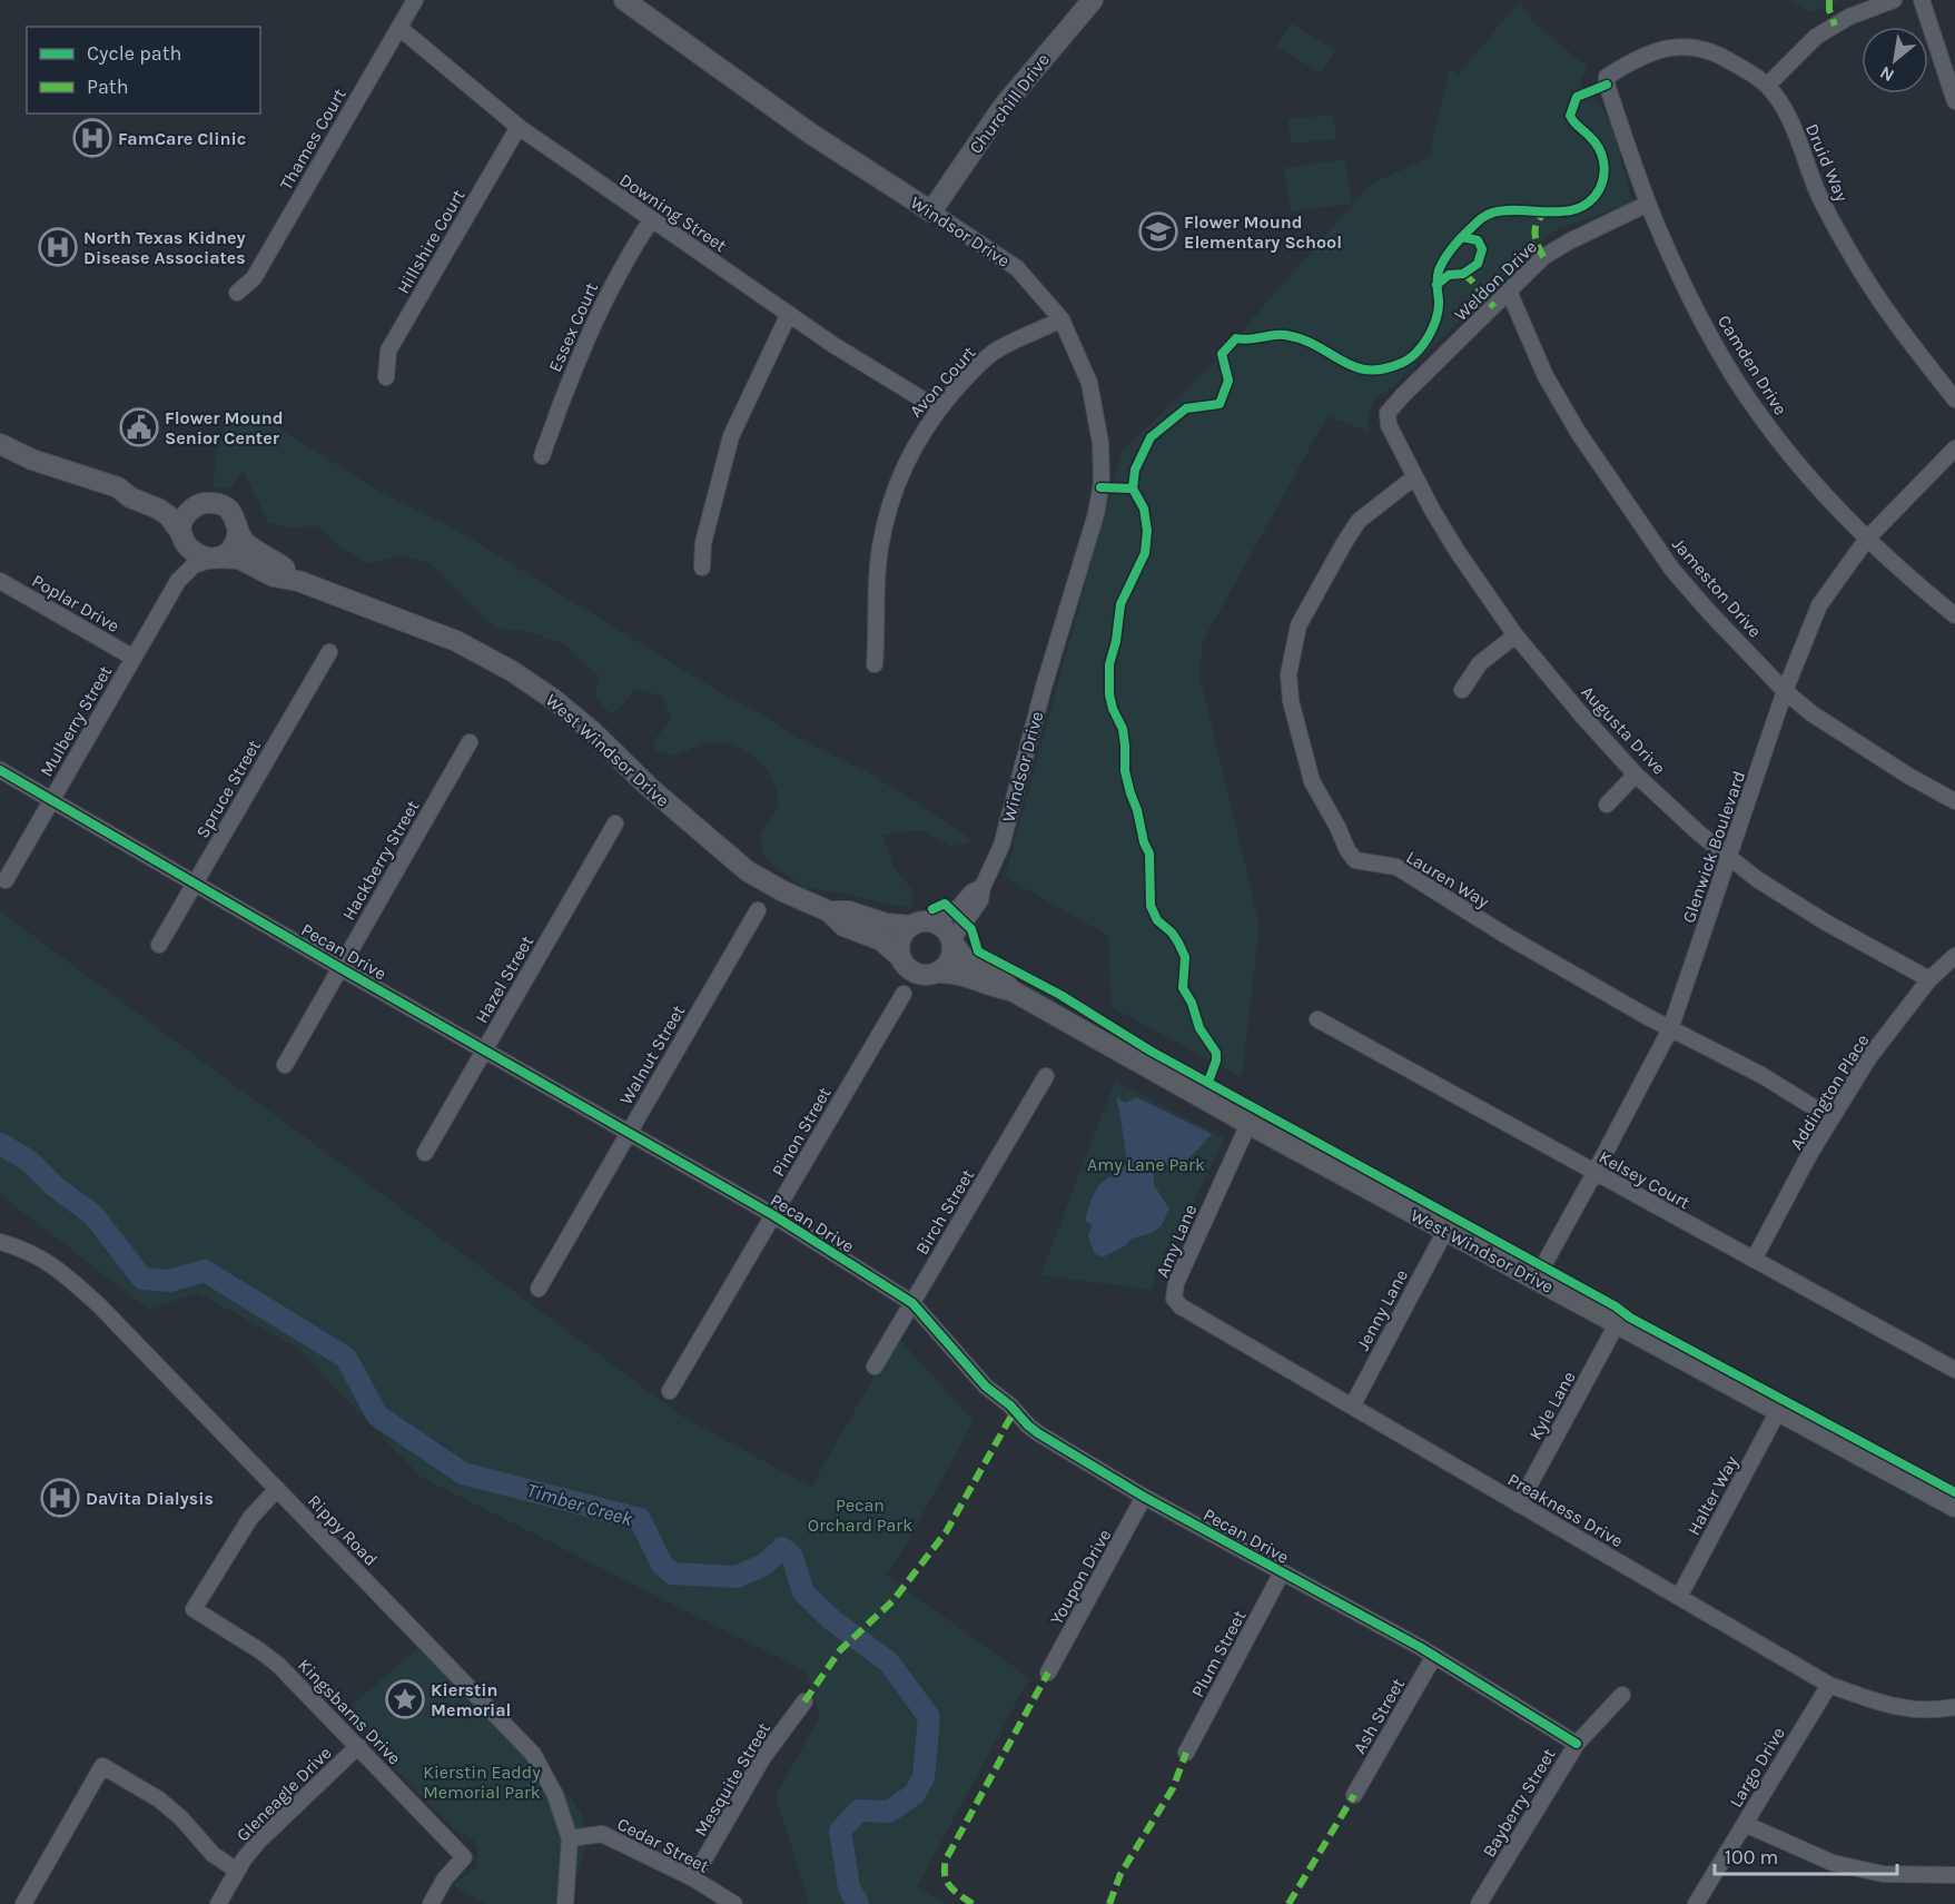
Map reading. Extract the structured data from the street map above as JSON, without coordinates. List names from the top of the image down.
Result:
{
  "streets": {
    "street": [
      "Churchill Drive",
      "Thames Court",
      "Druid Way",
      "Downing Street",
      "Windsor Drive",
      "Hillshire Court",
      "Weldon Drive",
      "Essex Court",
      "Camden Drive",
      "Avon Court",
      "Jameston Drive",
      "Poplar Drive",
      "Mulberry Street",
      "Augusta Drive",
      "West Windsor Drive",
      "Spruce Street",
      "Glenwick Boulevard",
      "Hackberry Street",
      "Lauren Way",
      "Pecan Drive",
      "Hazel Street",
      "Walnut Street",
      "Addington Place",
      "Pinon Street",
      "Kelsey Court",
      "Birch Street",
      "Amy Lane",
      "Jenny Lane",
      "Kyle Lane",
      "Halter Way",
      "Preakness Drive",
      "Rippy Road",
      "Youpon Drive",
      "Plum Street",
      "Kingsbarns Drive",
      "Ash Street",
      "Largo Drive",
      "Mesquite Street",
      "Gleneagle Drive",
      "Bayberry Street",
      "Cedar Street"
    ]
  },
  "crossings": [
    ["Churchill Drive", "Windsor Drive"],
    ["Thames Court", "Downing Street"],
    ["Druid Way", "Camden Drive"],
    ["Downing Street", "Hillshire Court"],
    ["Downing Street", "Essex Court"],
    ["Downing Street", "Avon Court"],
    ["Windsor Drive", "Avon Court"],
    ["Windsor Drive", "West Windsor Drive"],
    ["Weldon Drive", "Camden Drive"],
    ["Weldon Drive", "Jameston Drive"],
    ["Weldon Drive", "Augusta Drive"],
    ["Camden Drive", "Glenwick Boulevard"],
    ["Jameston Drive", "Glenwick Boulevard"],
    ["Poplar Drive", "Mulberry Street"],
    ["Mulberry Street", "West Windsor Drive"],
    ["Mulberry Street", "Pecan Drive"],
    ["Augusta Drive", "Glenwick Boulevard"],
    ["Augusta Drive", "Lauren Way"],
    ["Augusta Drive", "Addington Place"],
    ["West Windsor Drive", "Glenwick Boulevard"],
    ["West Windsor Drive", "Amy Lane"],
    ["West Windsor Drive", "Jenny Lane"],
    ["West Windsor Drive", "Kyle Lane"],
    ["West Windsor Drive", "Halter Way"],
    ["Spruce Street", "Pecan Drive"],
    ["Glenwick Boulevard", "Lauren Way"],
    ["Glenwick Boulevard", "Kelsey Court"],
    ["Hackberry Street", "Pecan Drive"],
    ["Lauren Way", "Addington Place"],
    ["Pecan Drive", "Hazel Street"],
    ["Pecan Drive", "Walnut Street"],
    ["Pecan Drive", "Pinon Street"],
    ["Pecan Drive", "Birch Street"],
    ["Pecan Drive", "Youpon Drive"],
    ["Pecan Drive", "Plum Street"],
    ["Pecan Drive", "Ash Street"],
    ["Pecan Drive", "Bayberry Street"],
    ["Addington Place", "Kelsey Court"],
    ["Amy Lane", "Preakness Drive"],
    ["Jenny Lane", "Preakness Drive"],
    ["Kyle Lane", "Preakness Drive"],
    ["Halter Way", "Preakness Drive"],
    ["Preakness Drive", "Largo Drive"],
    ["Rippy Road", "Kingsbarns Drive"],
    ["Rippy Road", "Cedar Street"],
    ["Kingsbarns Drive", "Gleneagle Drive"],
    ["Mesquite Street", "Cedar Street"]
  ],
  "water": ["Timber Creek"],
  "parks": ["Amy Lane Park", "Pecan Orchard Park", "Kierstin Eaddy Memorial Park"],
  "places": {
    "hospital": ["FamCare Clinic", "North Texas Kidney Disease Associates", "DaVita Dialysis"],
    "school or university": ["Flower Mound Elementary School"],
    "public building": ["Flower Mound Senior Center"],
    "place": ["Kierstin Memorial"]
  },
  "legend": ["Cycle path", "Path"],
  "scale_bar": "100 m",
  "north": "bottom left"
}
